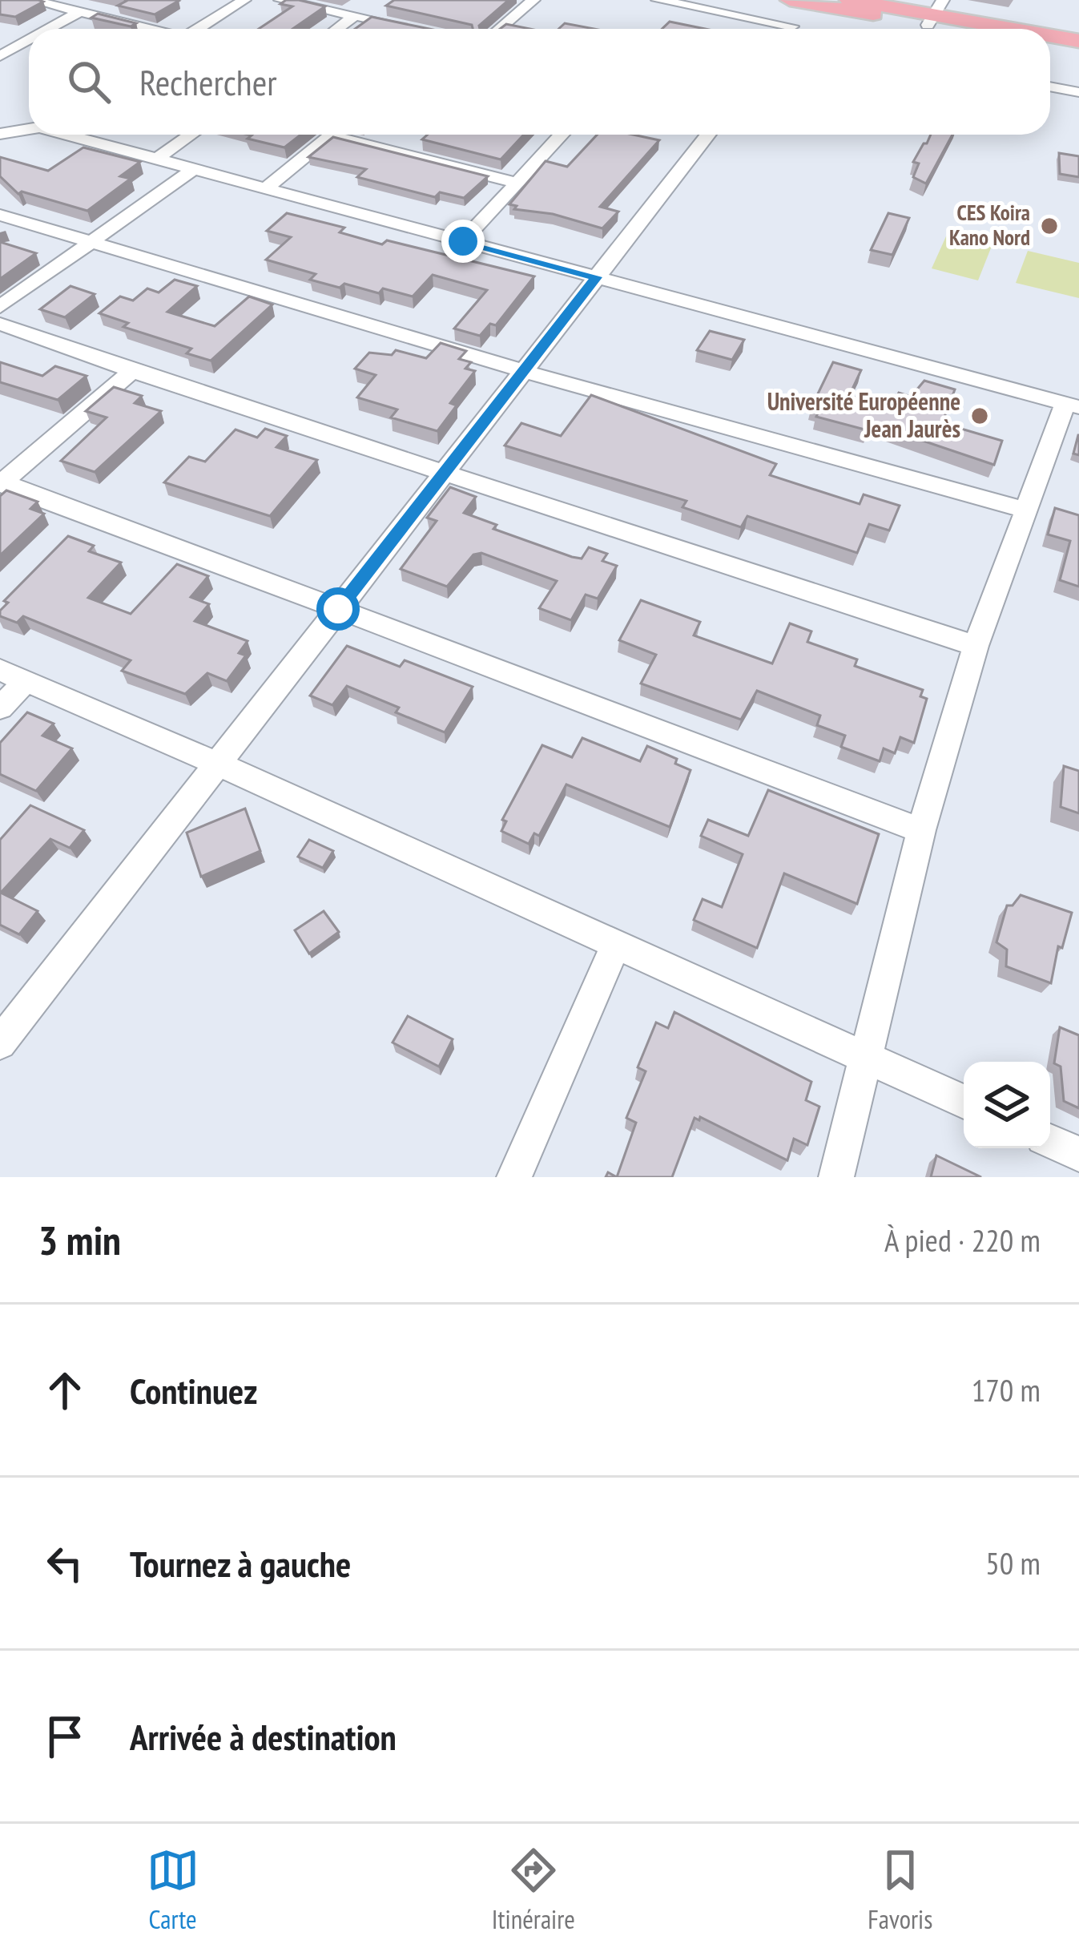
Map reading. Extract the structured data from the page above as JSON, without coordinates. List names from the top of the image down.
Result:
{
  "places": ["CES Koira Kano Nord", "Université Européenne Jean Jaurès"],
  "page": {
    "search": "Rechercher",
    "heading": ["3 min", "À pied · 220 m"],
    "list": [
      ["Continuez", "170 m"],
      ["Tournez à gauche", "50 m"],
      "Arrivée à destination"
    ],
    "nav": ["Carte", "Itinéraire", "Favoris"]
  }
}
